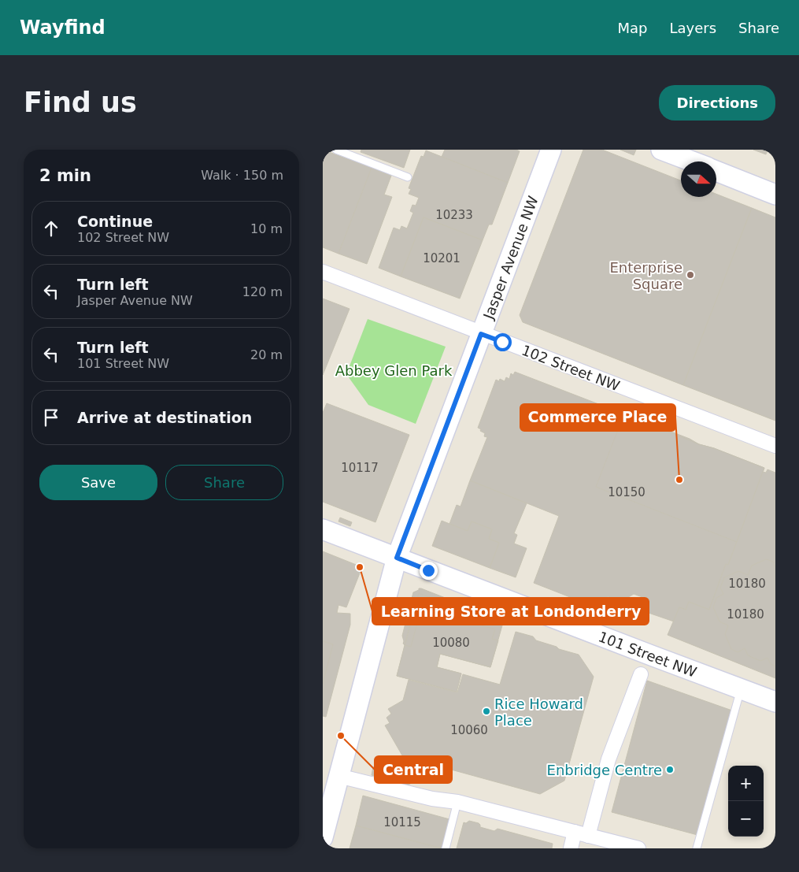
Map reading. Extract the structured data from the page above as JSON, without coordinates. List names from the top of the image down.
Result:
{
  "streets": {
    "main road": ["Jasper Avenue NW", "101 Street NW"],
    "street": ["102 Street NW"]
  },
  "crossings": [
    ["Jasper Avenue NW", "102 Street NW"],
    ["Jasper Avenue NW", "101 Street NW"]
  ],
  "parks": ["Abbey Glen Park"],
  "places": [
    "Enterprise Square",
    "Commerce Place",
    "Learning Store at Londonderry",
    "Rice Howard Place",
    "Central",
    "Enbridge Centre"
  ],
  "house_numbers": [
    "10233",
    "10201",
    "10117",
    "10150",
    "10180",
    "10180",
    "10080",
    "10060",
    "10115"
  ],
  "north": "right",
  "page": {
    "header": "Wayfind",
    "nav": ["Map", "Layers", "Share"],
    "buttons": [
      "Directions",
      ["Save", "Share"]
    ],
    "title": "Find us",
    "heading": ["2 min", "Walk · 150 m"],
    "list": [
      ["Continue", "102 Street NW", "10 m"],
      ["Turn left", "Jasper Avenue NW", "120 m"],
      ["Turn left", "101 Street NW", "20 m"],
      "Arrive at destination"
    ],
    "map_buttons": ["+", "−"]
  }
}
